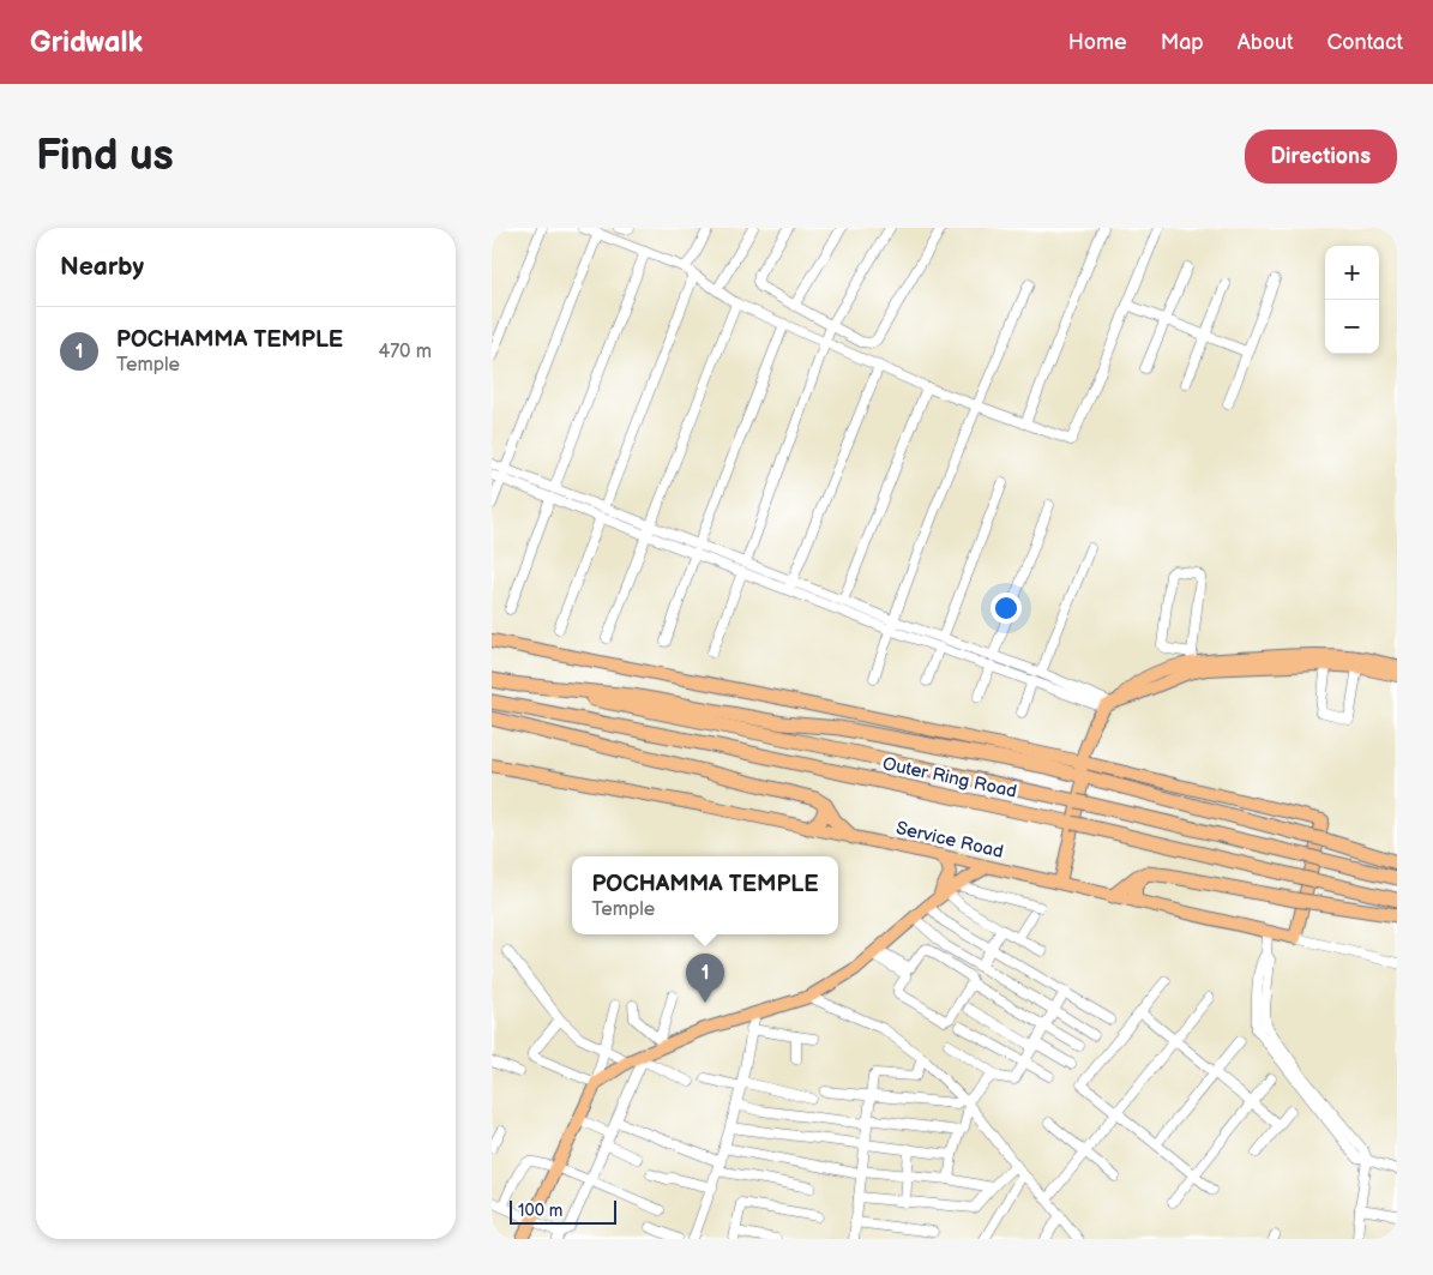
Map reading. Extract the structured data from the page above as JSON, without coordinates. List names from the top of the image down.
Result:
{
  "streets": {
    "highway": ["Outer Ring Road"],
    "main road": ["Service Road"]
  },
  "scale_bar": "100 m",
  "page": {
    "header": "Gridwalk",
    "nav": [
      "Home",
      "Map",
      "About",
      "Contact"
    ],
    "buttons": "Directions",
    "title": "Find us",
    "heading": "Nearby",
    "map_buttons": ["+", "−"],
    "list": [
      {
        "mark": "1",
        "name": "POCHAMMA TEMPLE",
        "note": "Temple",
        "value": "470 m"
      }
    ],
    "popup": ["POCHAMMA TEMPLE", "Temple"],
    "pins": "1",
    "scale": "100 m"
  }
}
